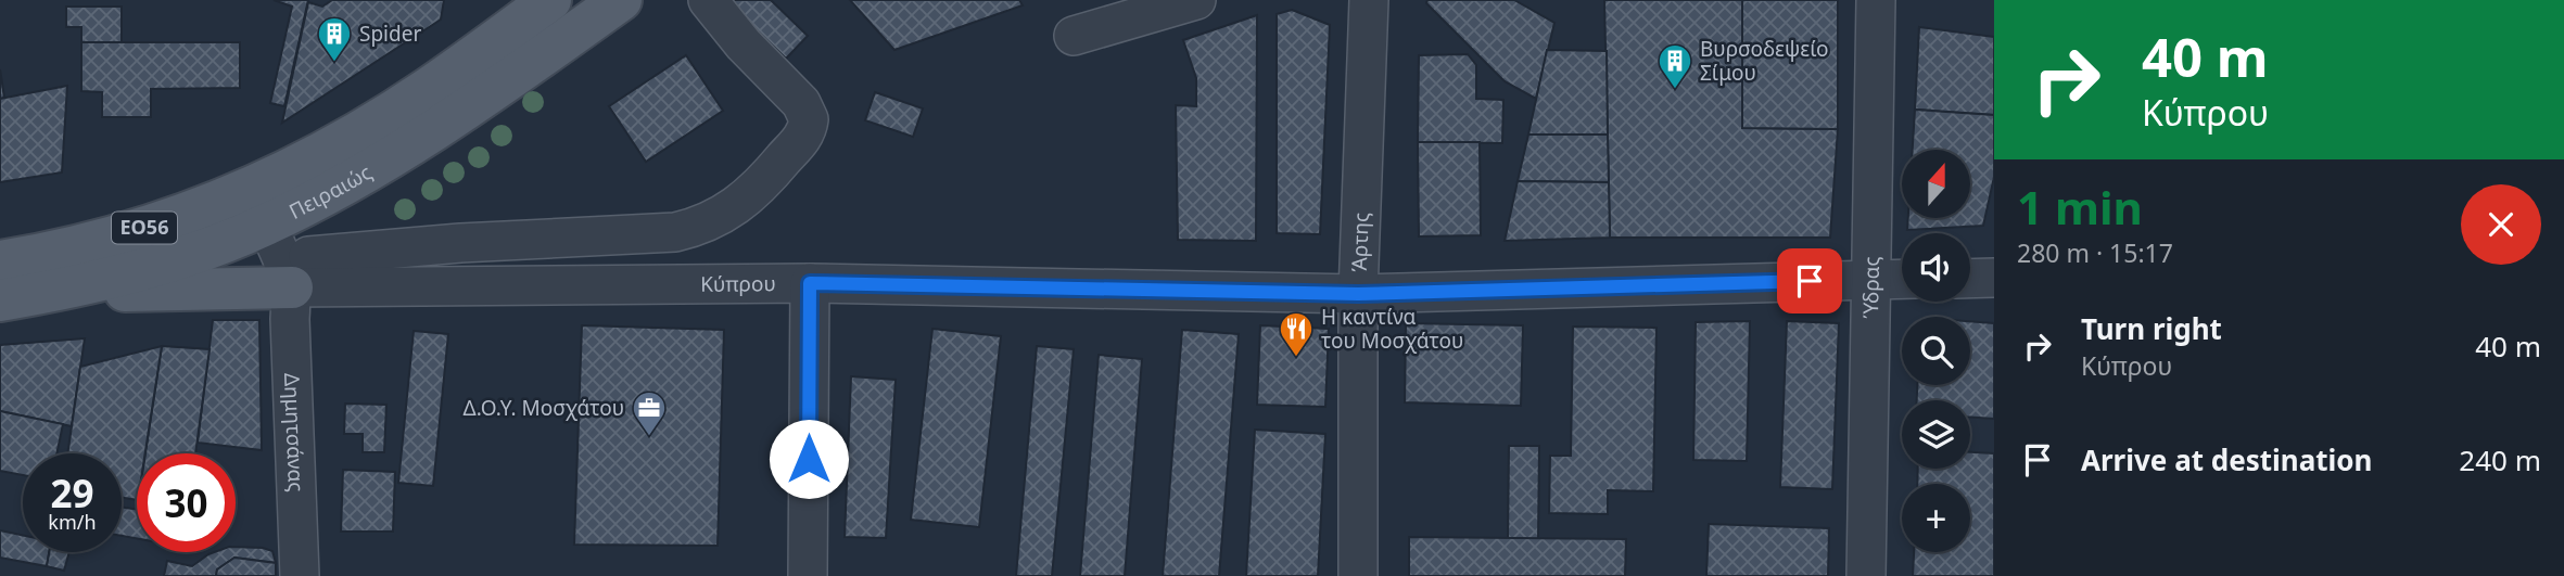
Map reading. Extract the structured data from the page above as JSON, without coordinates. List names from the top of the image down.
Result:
{
  "streets": {
    "main road": ["Πειραιώς", "ΕΟ56"],
    "street": [
      "Άρτης",
      "Κύπρου",
      "Ύδρας",
      "Δημητσάνας"
    ]
  },
  "crossings": [
    ["Πειραιώς", "Δημητσάνας"],
    ["Άρτης", "Κύπρου"],
    ["Κύπρου", "Ύδρας"],
    ["Κύπρου", "Δημητσάνας"]
  ],
  "places": {
    "building": ["Spider", "Βυρσοδεψείο Σίμου"],
    "restaurant": ["Η καντίνα του Μοσχάτου"],
    "office": ["Δ.Ο.Υ. Μοσχάτου"]
  },
  "north": "top",
  "page": {
    "turn": ["40 m", "Κύπρου"],
    "map_buttons": "+",
    "heading": ["1 min", "280 m · 15:17"],
    "list": [
      {
        "name": "Turn right",
        "note": "Κύπρου",
        "value": "40 m"
      },
      {
        "name": "Arrive at destination",
        "value": "240 m"
      }
    ],
    "speed": "29 km/h",
    "limit": "30"
  }
}
